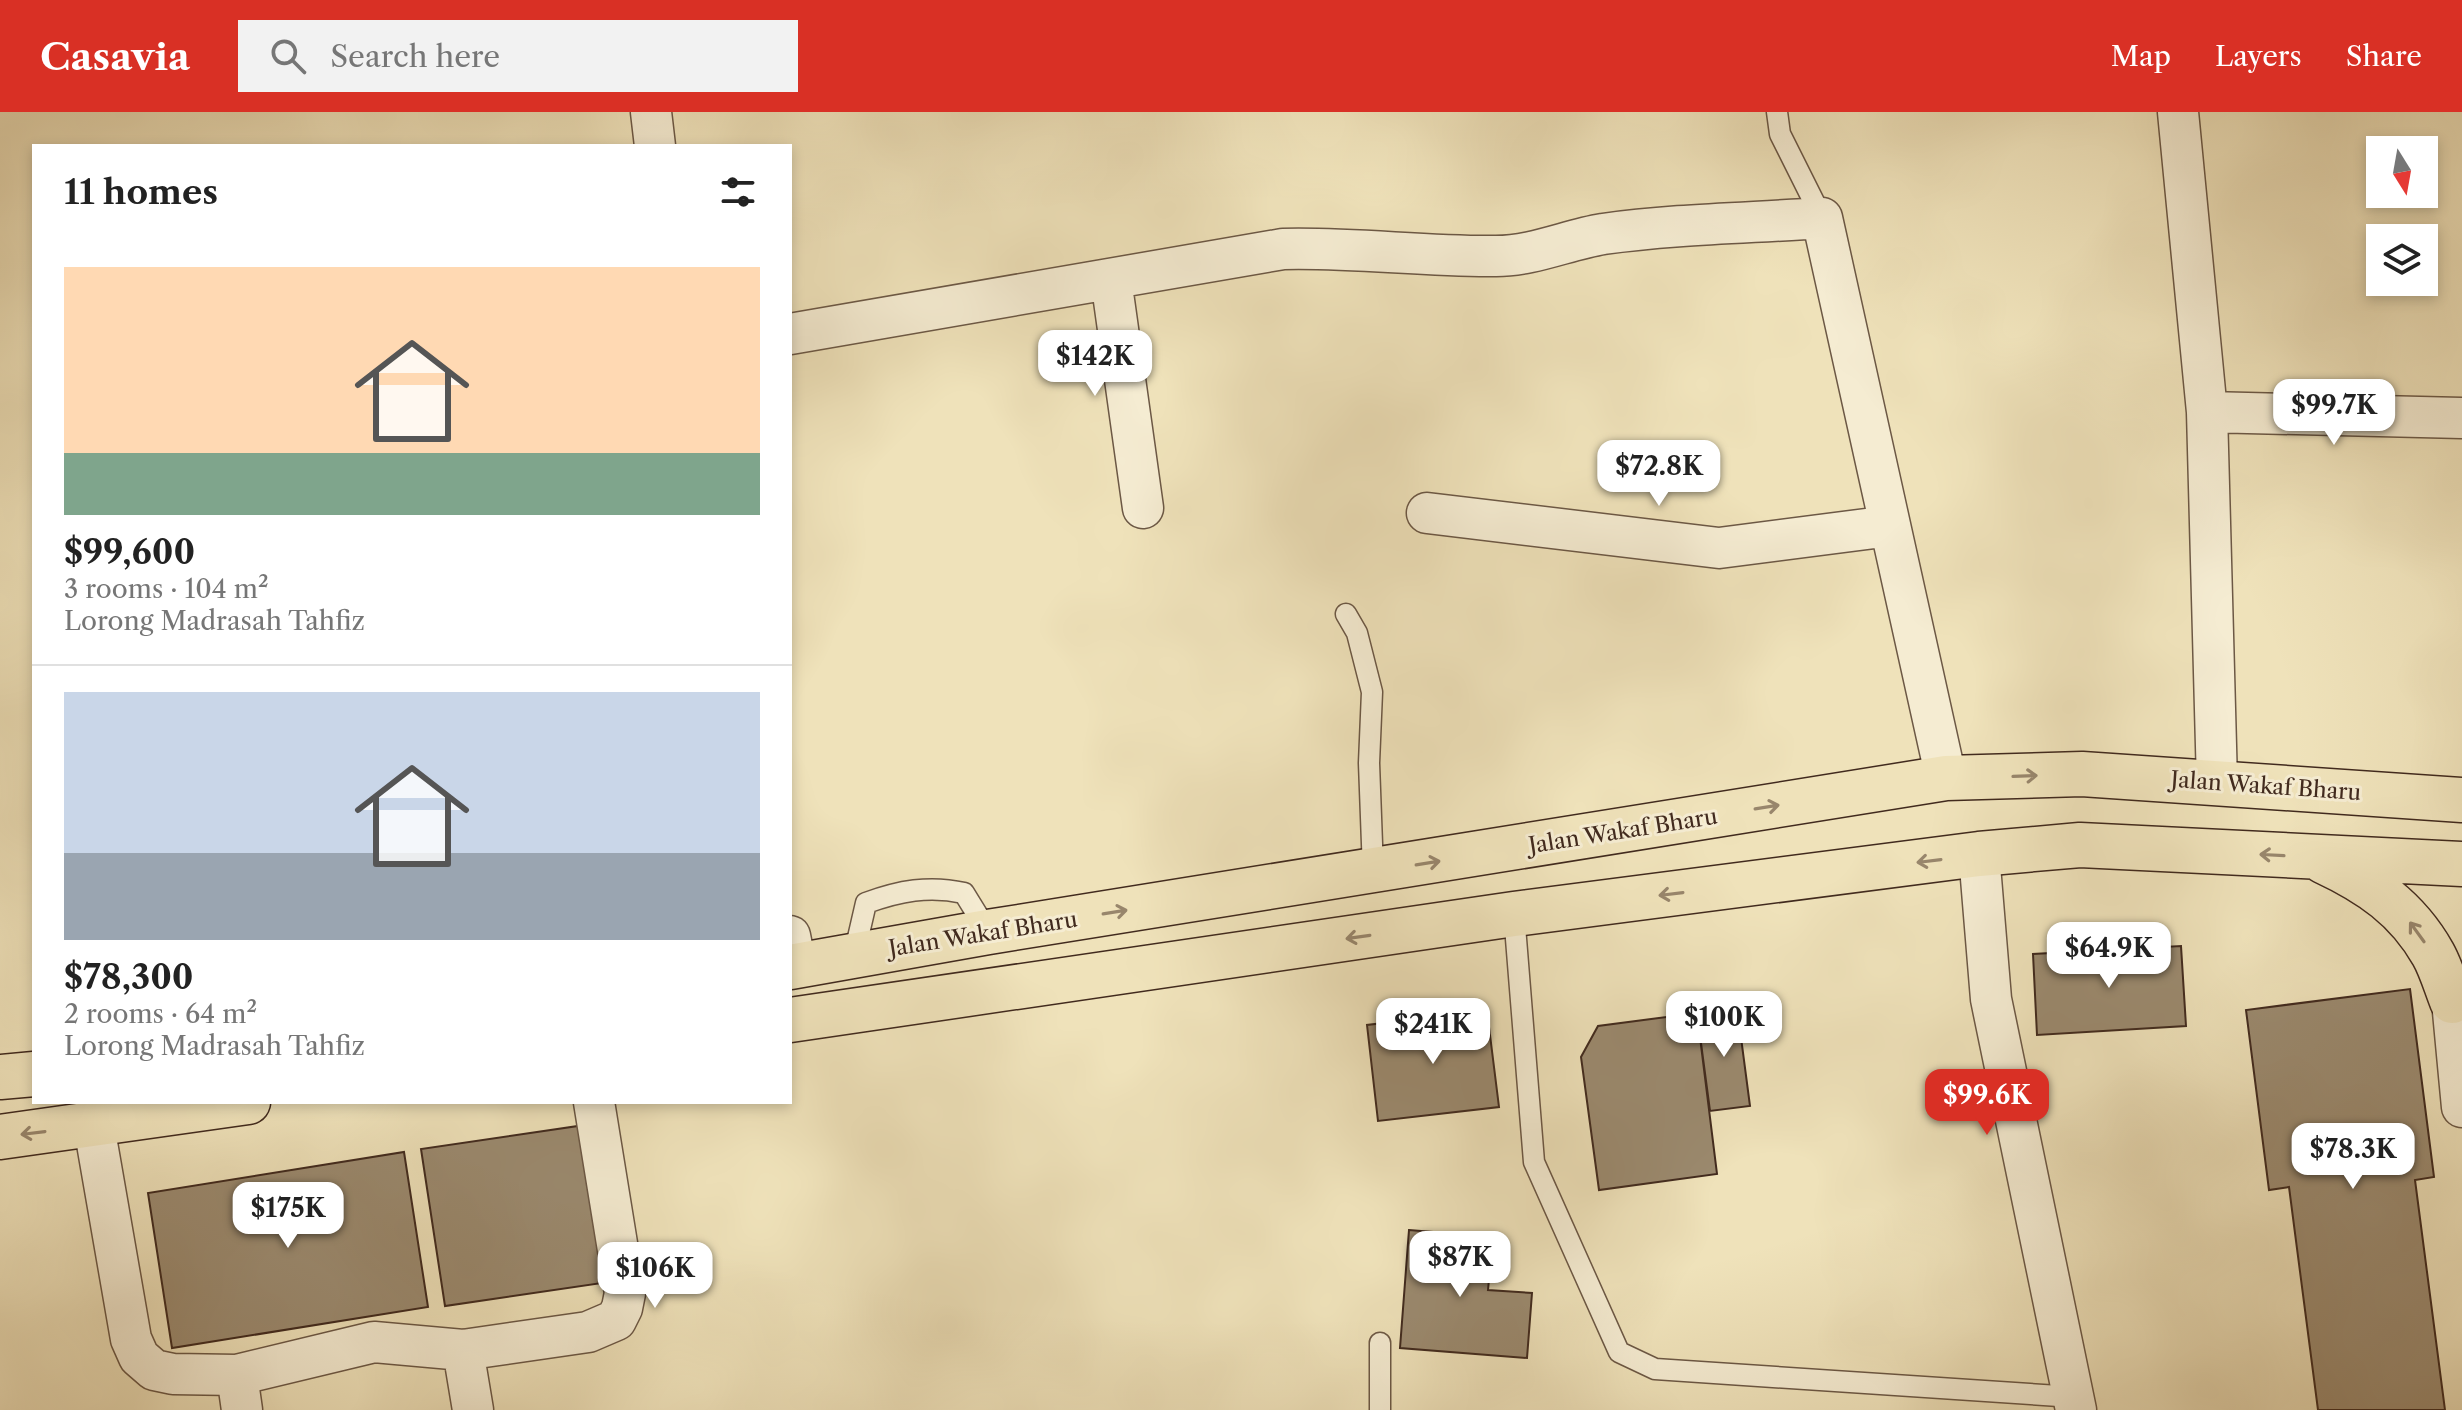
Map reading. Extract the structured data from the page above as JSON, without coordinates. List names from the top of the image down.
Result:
{
  "streets": {
    "main road": ["Jalan Wakaf Bharu"]
  },
  "north": "bottom",
  "page": {
    "header": "Casavia",
    "search": "Search here",
    "nav": ["Map", "Layers", "Share"],
    "heading": "11 homes",
    "list": [
      {
        "name": "$99,600",
        "note": "3 rooms · 104 m² · Lorong Madrasah Tahfiz"
      },
      {
        "name": "$78,300",
        "note": "2 rooms · 64 m² · Lorong Madrasah Tahfiz"
      }
    ],
    "price": [
      "$142K",
      "$99.7K",
      "$72.8K",
      "$64.9K",
      "$100K",
      "$241K",
      "$99.6K",
      "$78.3K",
      "$175K",
      "$87K",
      "$106K"
    ]
  }
}
